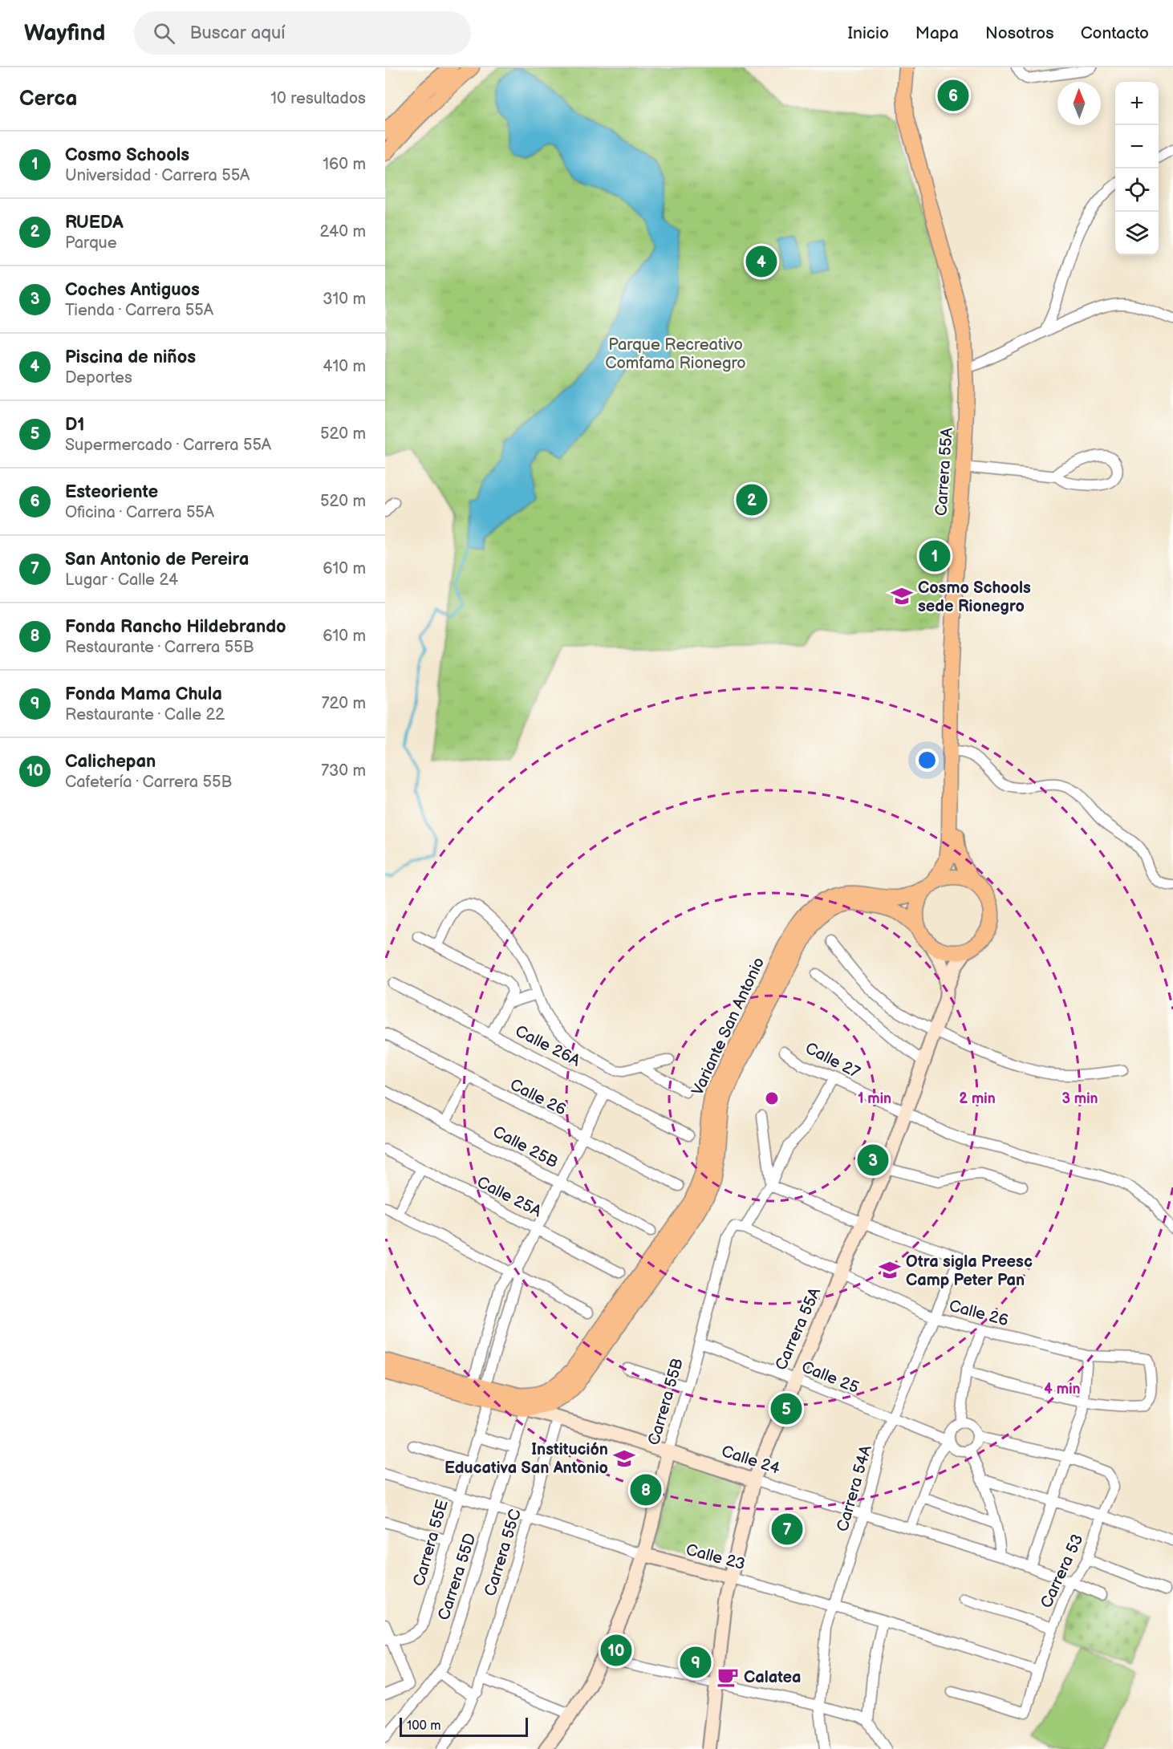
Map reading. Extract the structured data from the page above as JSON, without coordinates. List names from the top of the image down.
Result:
{
  "streets": {
    "main road": [
      "Carrera 55A",
      "Variante San Antonio",
      "Carrera 55B",
      "Calle 24",
      "Calle 23"
    ],
    "street": [
      "Calle 26A",
      "Calle 27",
      "Calle 26",
      "Calle 25B",
      "Calle 25A",
      "Calle 25",
      "Carrera 54A",
      "Carrera 55E",
      "Carrera 55C",
      "Carrera 53",
      "Carrera 55D"
    ]
  },
  "crossings": [
    ["Carrera 55A", "Variante San Antonio"],
    ["Carrera 55A", "Calle 27"],
    ["Carrera 55A", "Calle 26"],
    ["Carrera 55A", "Calle 25"],
    ["Carrera 55A", "Calle 24"],
    ["Carrera 55A", "Carrera 54A"],
    ["Carrera 55A", "Calle 23"],
    ["Variante San Antonio", "Calle 24"],
    ["Variante San Antonio", "Carrera 55D"],
    ["Calle 26A", "Carrera 55E"],
    ["Calle 26", "Carrera 55B"],
    ["Calle 26", "Carrera 54A"],
    ["Calle 26", "Carrera 55E"],
    ["Calle 25B", "Carrera 55E"],
    ["Calle 25A", "Carrera 55E"],
    ["Calle 25", "Carrera 55B"],
    ["Calle 25", "Carrera 54A"],
    ["Carrera 55B", "Calle 24"],
    ["Carrera 55B", "Calle 23"],
    ["Calle 24", "Carrera 54A"],
    ["Calle 24", "Carrera 55E"],
    ["Calle 24", "Carrera 55C"],
    ["Calle 24", "Carrera 53"],
    ["Calle 24", "Carrera 55D"],
    ["Carrera 54A", "Calle 23"],
    ["Carrera 55E", "Calle 23"],
    ["Carrera 55C", "Calle 23"],
    ["Calle 23", "Carrera 53"],
    ["Calle 23", "Carrera 55D"]
  ],
  "parks": ["Parque Recreativo Comfama Rionegro"],
  "places": {
    "school or university": ["Cosmo Schools sede Rionegro", "Otra sigla Preesc Camp Peter Pan", "Institución Educativa San Antonio"],
    "cafe": ["Calatea"]
  },
  "scale_bar": "100 m",
  "north": "top",
  "page": {
    "header": "Wayfind",
    "search": "Buscar aquí",
    "nav": [
      "Inicio",
      "Mapa",
      "Nosotros",
      "Contacto"
    ],
    "heading": ["Cerca", "10 resultados"],
    "pins": [
      "6",
      "4",
      "2",
      "1",
      "3",
      "5",
      "8",
      "7",
      "10",
      "9"
    ],
    "map_buttons": ["+", "−"],
    "list": [
      {
        "mark": "1",
        "name": "Cosmo Schools",
        "note": "Universidad · Carrera 55A",
        "value": "160 m"
      },
      {
        "mark": "2",
        "name": "RUEDA",
        "note": "Parque",
        "value": "240 m"
      },
      {
        "mark": "3",
        "name": "Coches Antiguos",
        "note": "Tienda · Carrera 55A",
        "value": "310 m"
      },
      {
        "mark": "4",
        "name": "Piscina de niños",
        "note": "Deportes",
        "value": "410 m"
      },
      {
        "mark": "5",
        "name": "D1",
        "note": "Supermercado · Carrera 55A",
        "value": "520 m"
      },
      {
        "mark": "6",
        "name": "Esteoriente",
        "note": "Oficina · Carrera 55A",
        "value": "520 m"
      },
      {
        "mark": "7",
        "name": "San Antonio de Pereira",
        "note": "Lugar · Calle 24",
        "value": "610 m"
      },
      {
        "mark": "8",
        "name": "Fonda Rancho Hildebrando",
        "note": "Restaurante · Carrera 55B",
        "value": "610 m"
      },
      {
        "mark": "9",
        "name": "Fonda Mama Chula",
        "note": "Restaurante · Calle 22",
        "value": "720 m"
      },
      {
        "mark": "10",
        "name": "Calichepan",
        "note": "Cafetería · Carrera 55B",
        "value": "730 m"
      }
    ],
    "scale": "100 m"
  },
  "rings": [
    "1 min",
    "2 min",
    "3 min",
    "4 min"
  ]
}
